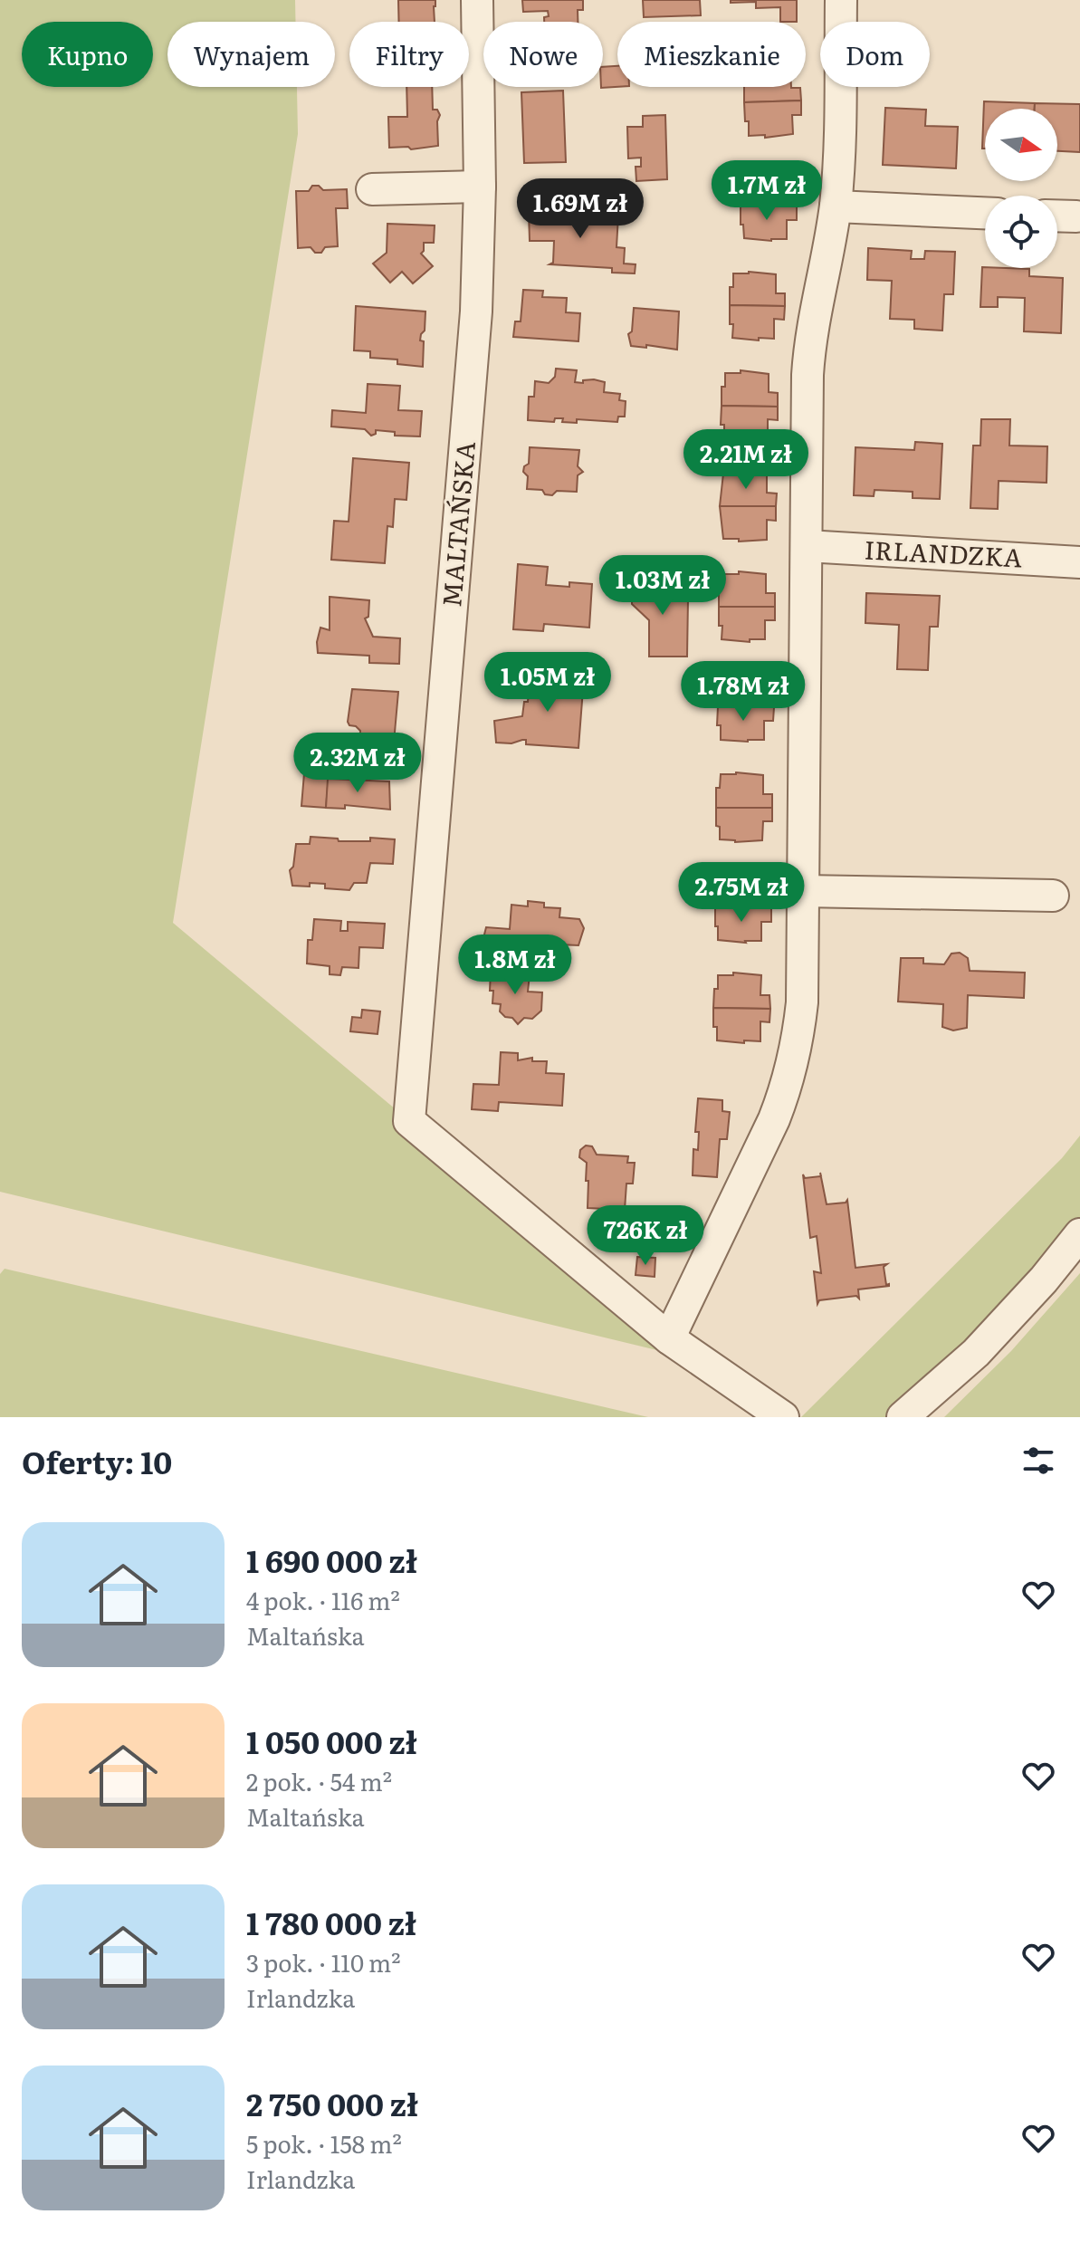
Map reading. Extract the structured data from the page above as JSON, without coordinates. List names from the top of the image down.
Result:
{
  "streets": {
    "street": ["MALTAŃSKA", "IRLANDZKA"]
  },
  "north": "right",
  "page": {
    "chip": [
      "Kupno",
      "Wynajem",
      "Filtry",
      "Nowe",
      "Mieszkanie",
      "Dom"
    ],
    "price": [
      "1.7M zł",
      "1.69M zł",
      "2.21M zł",
      "1.03M zł",
      "1.05M zł",
      "1.78M zł",
      "2.32M zł",
      "2.75M zł",
      "1.8M zł",
      "726K zł"
    ],
    "heading": "Oferty: 10",
    "list": [
      {
        "name": "1 690 000 zł",
        "note": "4 pok. · 116 m² · Maltańska"
      },
      {
        "name": "1 050 000 zł",
        "note": "2 pok. · 54 m² · Maltańska"
      },
      {
        "name": "1 780 000 zł",
        "note": "3 pok. · 110 m² · Irlandzka"
      },
      {
        "name": "2 750 000 zł",
        "note": "5 pok. · 158 m² · Irlandzka"
      }
    ]
  }
}
